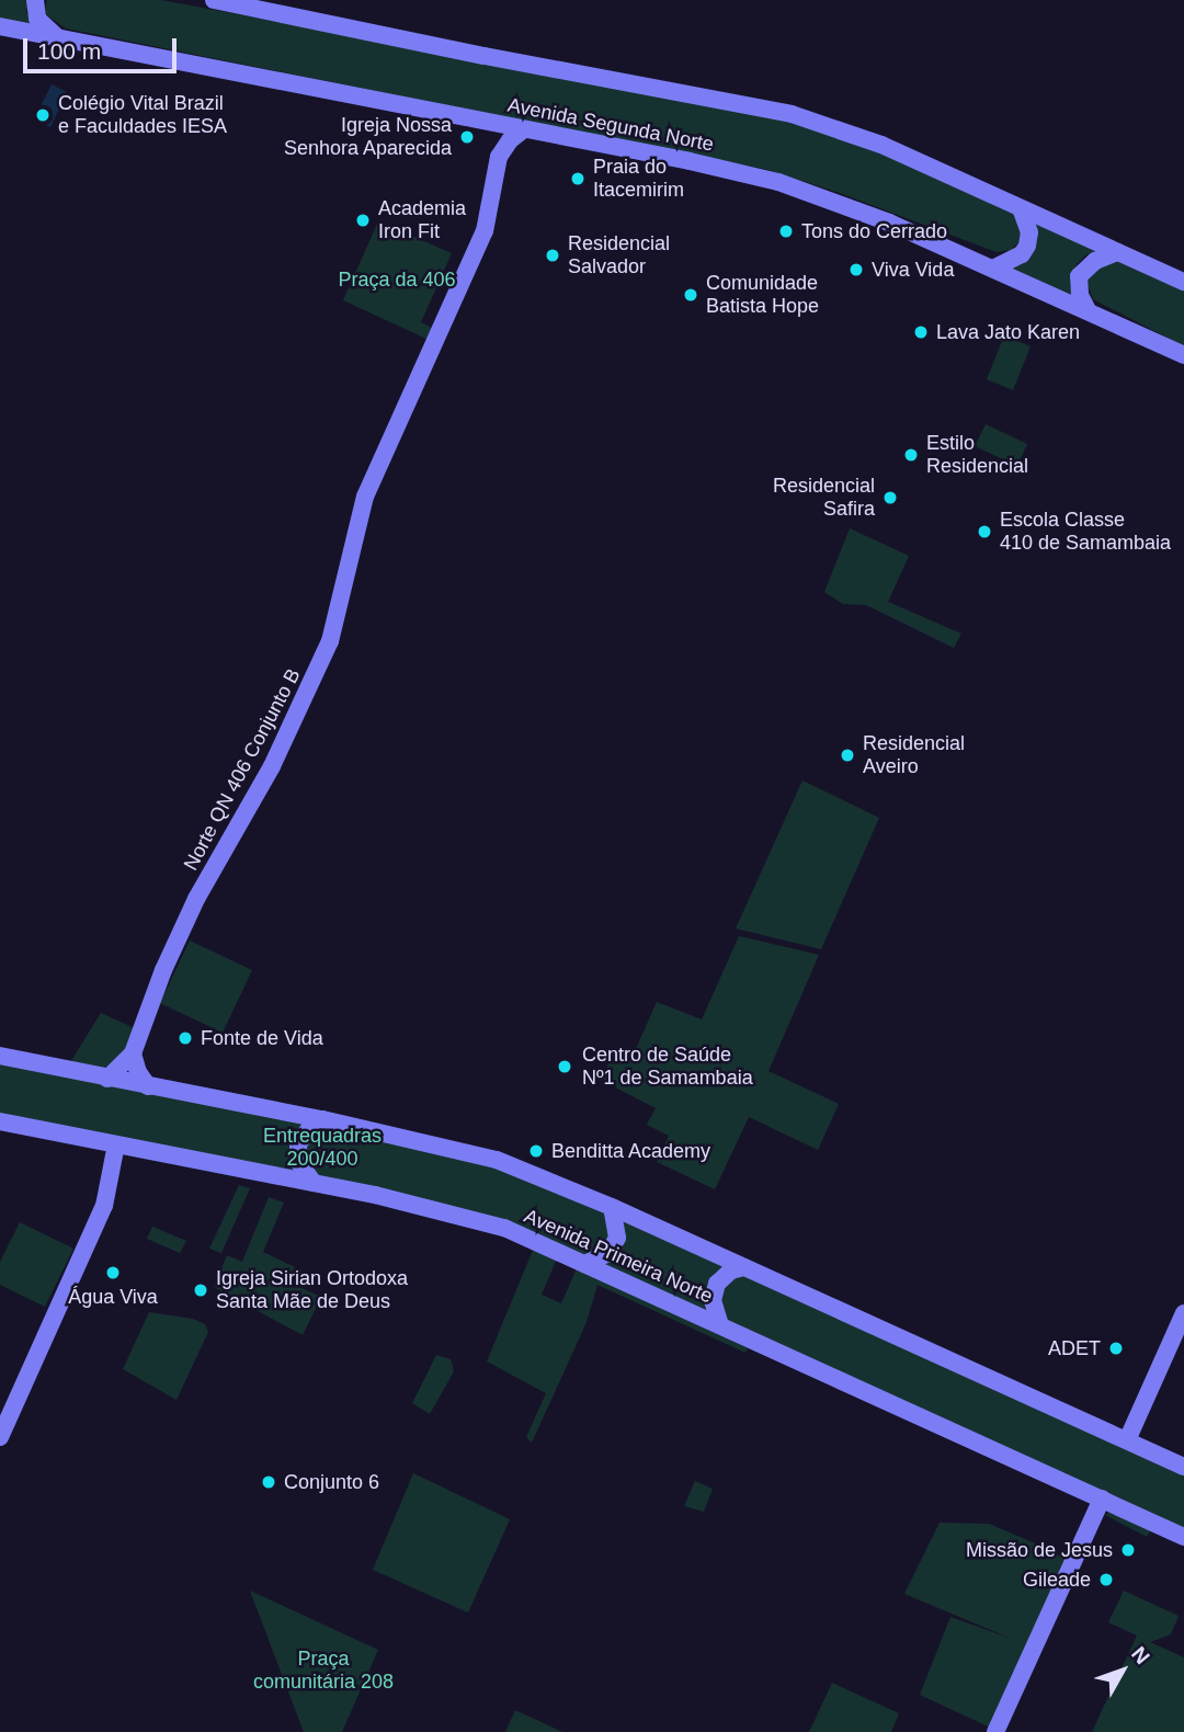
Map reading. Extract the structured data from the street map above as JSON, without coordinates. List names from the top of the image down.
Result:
{
  "streets": {
    "main road": ["Avenida Segunda Norte", "Norte QN 406 Conjunto B", "Avenida Primeira Norte"]
  },
  "crossings": [
    ["Avenida Segunda Norte", "Norte QN 406 Conjunto B"],
    ["Norte QN 406 Conjunto B", "Avenida Primeira Norte"]
  ],
  "parks": ["Praça da 406", "Entrequadras 200/400", "Praça comunitária 208"],
  "places": [
    "Colégio Vital Brazil e Faculdades IESA",
    "Igreja Nossa Senhora Aparecida",
    "Praia do Itacemirim",
    "Academia Iron Fit",
    "Tons do Cerrado",
    "Residencial Salvador",
    "Viva Vida",
    "Comunidade Batista Hope",
    "Lava Jato Karen",
    "Estilo Residencial",
    "Residencial Safira",
    "Escola Classe 410 de Samambaia",
    "Residencial Aveiro",
    "Fonte de Vida",
    "Centro de Saúde Nº1 de Samambaia",
    "Benditta Academy",
    "Água Viva",
    "Igreja Sirian Ortodoxa Santa Mãe de Deus",
    "ADET",
    "Conjunto 6",
    "Missão de Jesus",
    "Gileade"
  ],
  "scale_bar": "100 m",
  "north": "top right"
}
